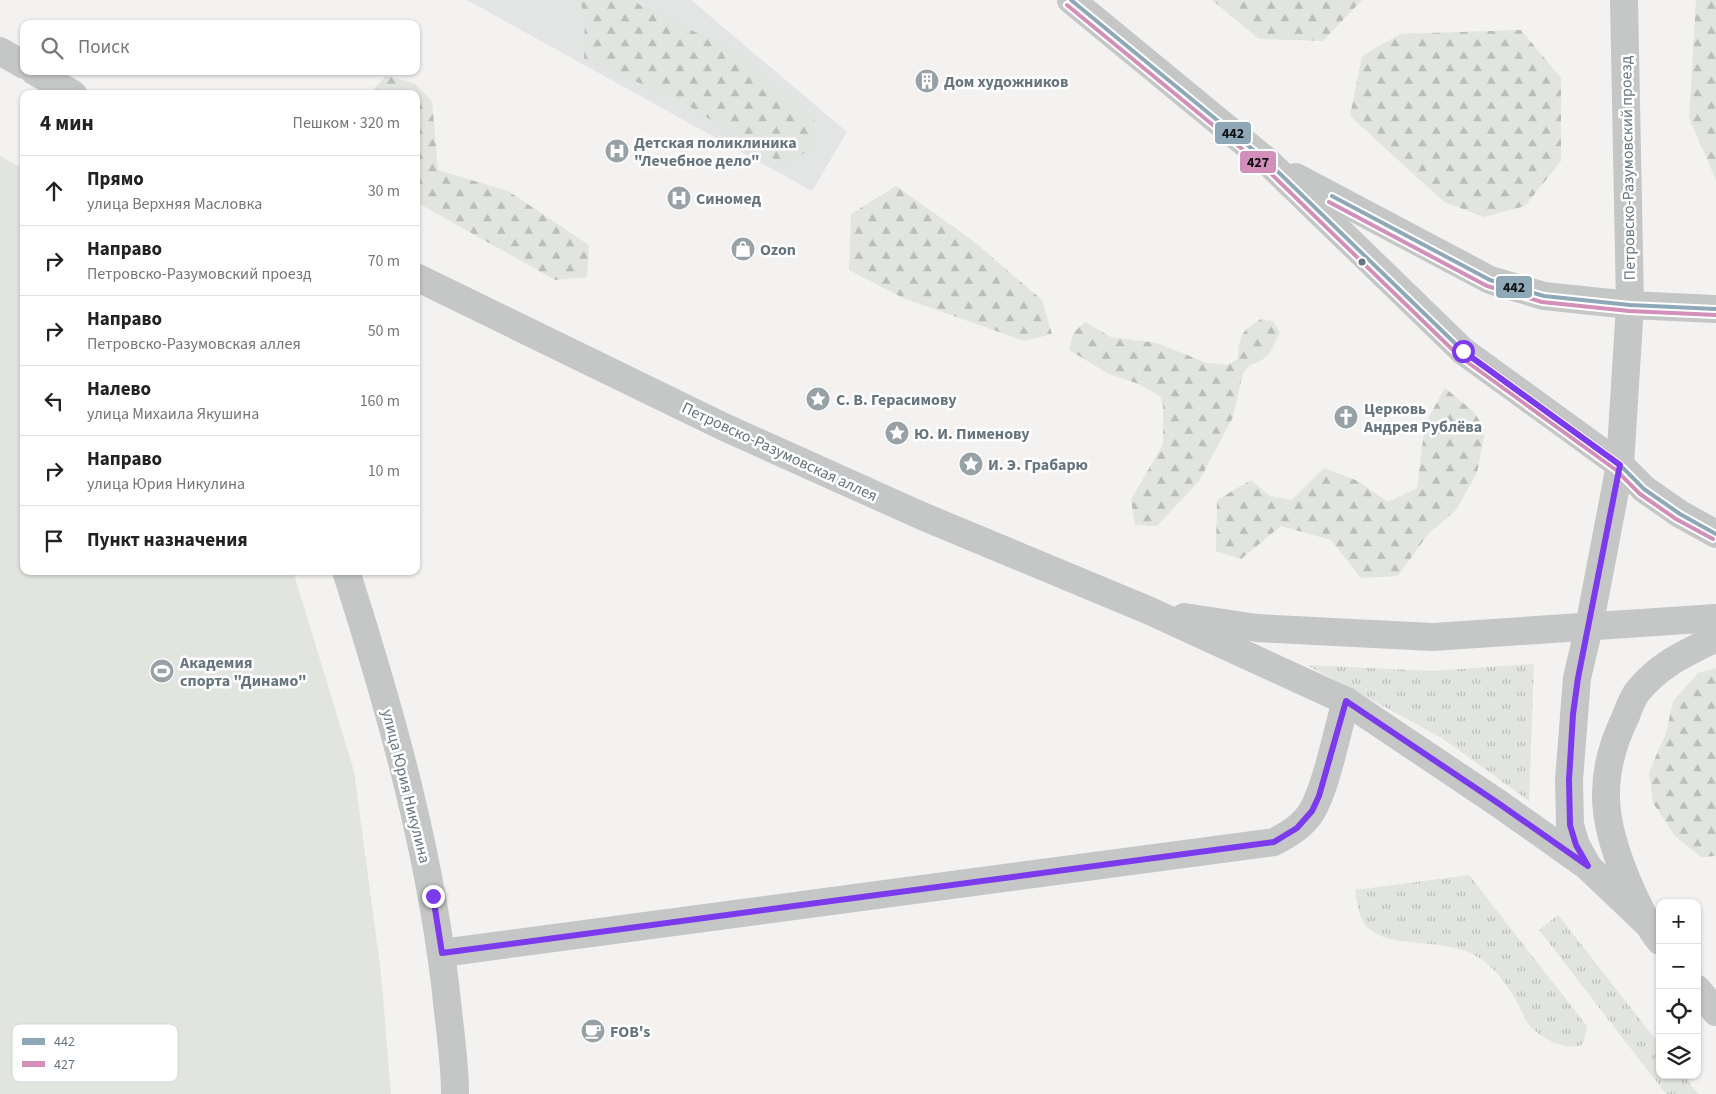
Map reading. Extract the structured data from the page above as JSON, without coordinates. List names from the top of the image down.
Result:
{
  "streets": {
    "street": ["Петровско-Разумовский проезд", "Петровско-Разумовская аллея", "улица Юрия Никулина"]
  },
  "crossings": [
    ["Петровско-Разумовский проезд", "Петровско-Разумовская аллея"]
  ],
  "places": {
    "building": ["Дом художников"],
    "hospital": ["Детская поликлиника \"Лечебное дело\"", "Синомед"],
    "shop": ["Ozon"],
    "place": ["С. В. Герасимову", "Ю. И. Пименову", "И. Э. Грабарю"],
    "church": ["Церковь Андрея Рублёва"],
    "sports": ["Академия спорта \"Динамо\""],
    "cafe": ["FOB's"]
  },
  "lines": ["transit line 442", "transit line 427"],
  "legend": ["442", "427"],
  "page": {
    "search": "Поиск",
    "heading": ["4 мин", "Пешком · 320 m"],
    "list": [
      ["Прямо", "улица Верхняя Масловка", "30 m"],
      ["Направо", "Петровско-Разумовский проезд", "70 m"],
      ["Направо", "Петровско-Разумовская аллея", "50 m"],
      ["Налево", "улица Михаила Якушина", "160 m"],
      ["Направо", "улица Юрия Никулина", "10 m"],
      "Пункт назначения"
    ],
    "map_buttons": ["+", "−"]
  }
}
